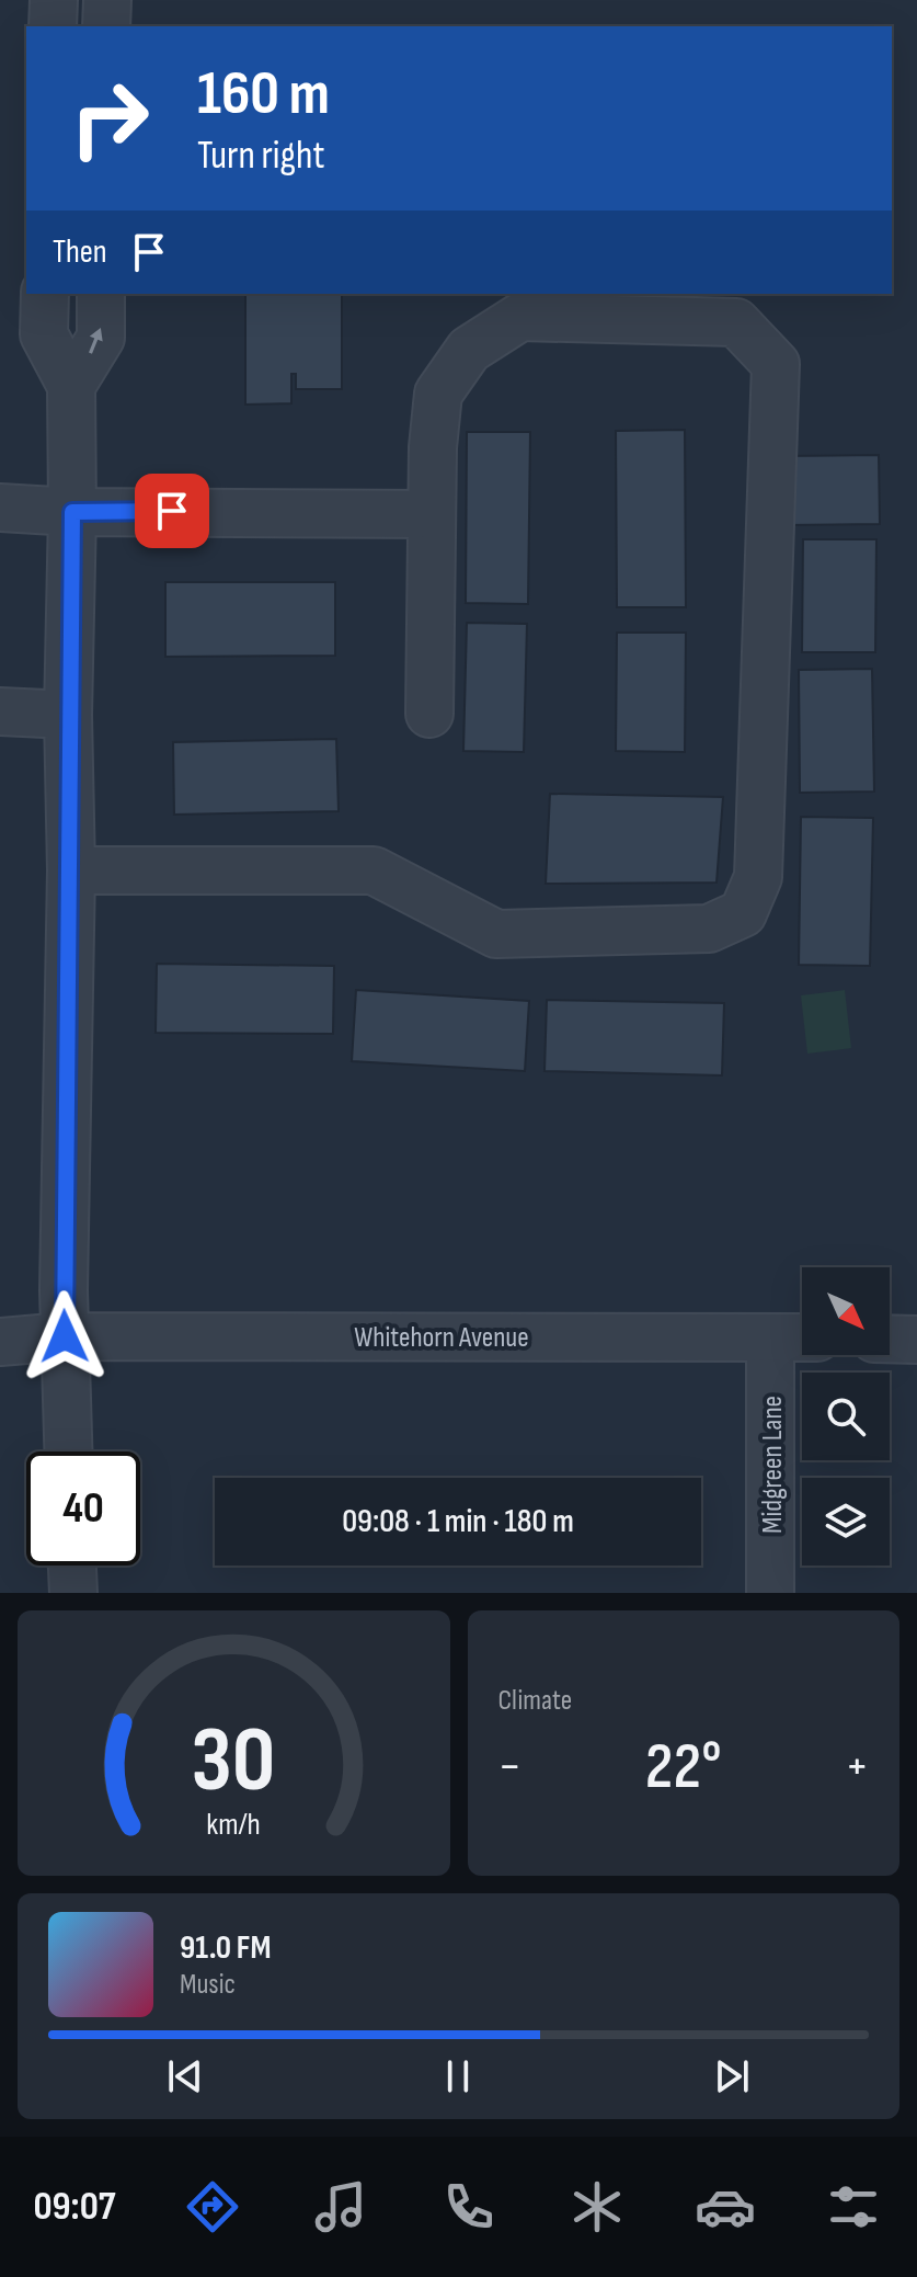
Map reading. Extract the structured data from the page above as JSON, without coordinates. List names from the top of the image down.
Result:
{
  "streets": {
    "street": ["Whitehorn Avenue", "Midgreen Lane"]
  },
  "crossings": [
    ["Whitehorn Avenue", "Midgreen Lane"]
  ],
  "north": "bottom right",
  "page": {
    "turn": ["160 m", "Turn right"],
    "then": "Then",
    "limit": "40",
    "trip": "09:08 · 1 min · 180 m",
    "tile": "Climate",
    "heat": ["−", "22°", "+"],
    "song": ["91.0 FM", "Music"],
    "tabs": "09:07",
    "gauge": ["30", "km/h"]
  }
}
